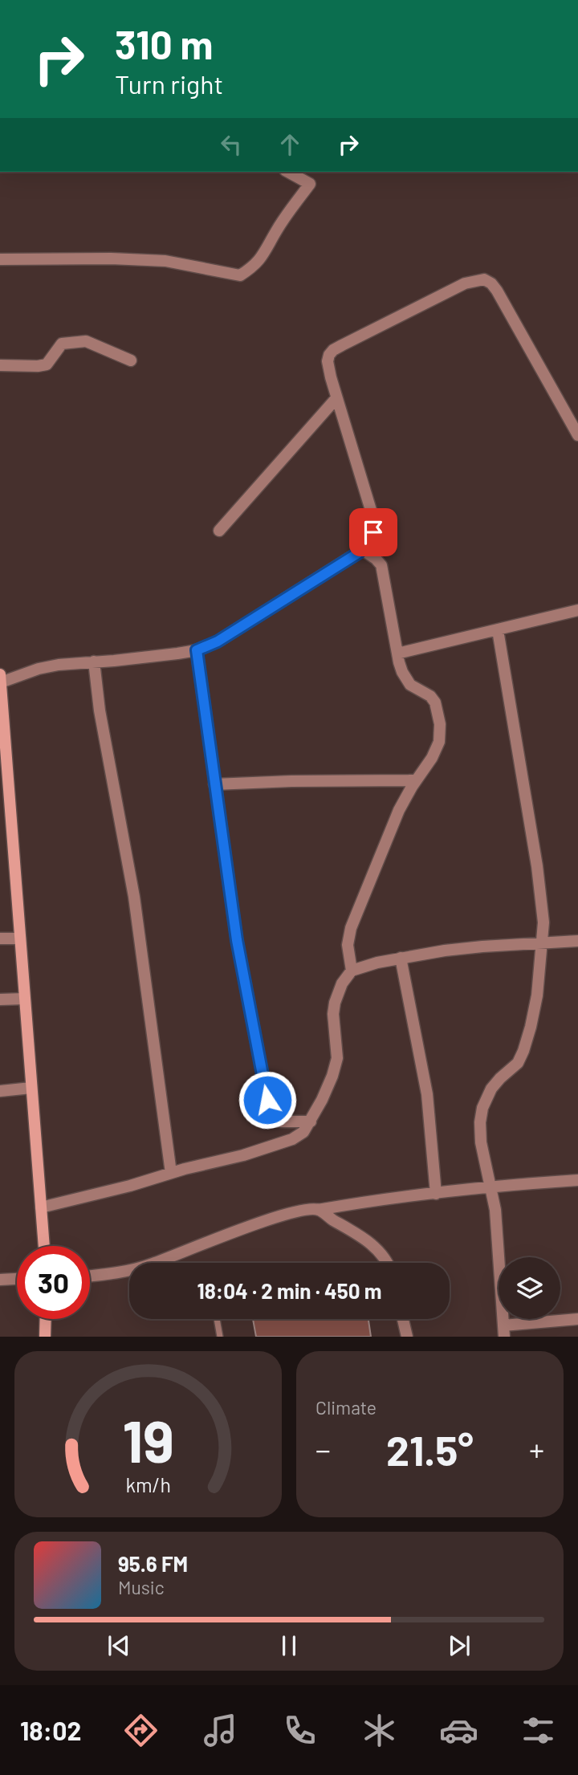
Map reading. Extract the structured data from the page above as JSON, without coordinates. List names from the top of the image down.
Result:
{
  "page": {
    "turn": ["310 m", "Turn right"],
    "limit": "30",
    "trip": "18:04 · 2 min · 450 m",
    "tile": "Climate",
    "heat": ["−", "21.5°", "+"],
    "song": ["95.6 FM", "Music"],
    "tabs": "18:02",
    "gauge": ["19", "km/h"]
  }
}
